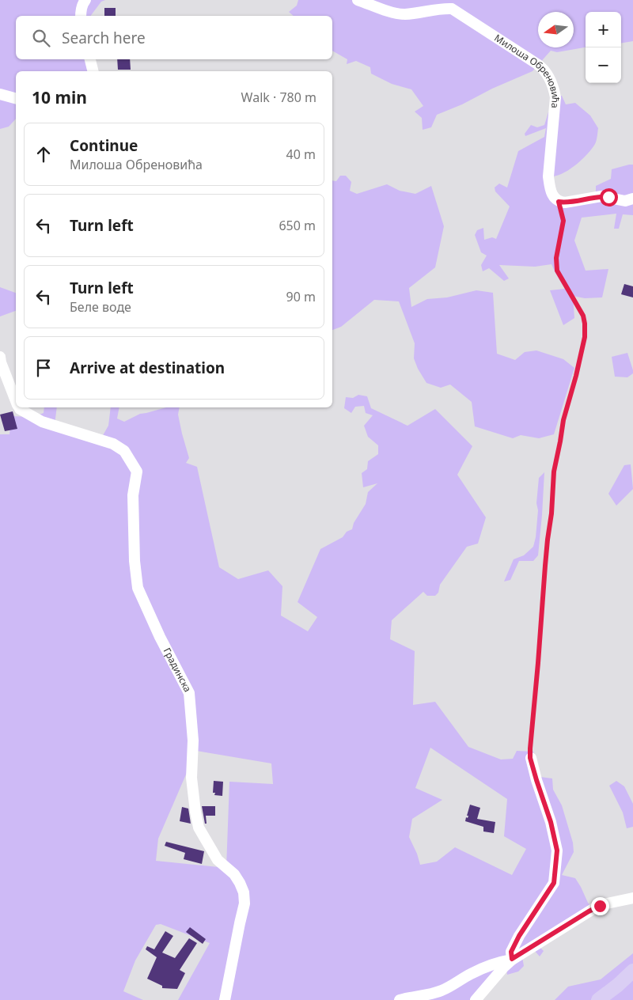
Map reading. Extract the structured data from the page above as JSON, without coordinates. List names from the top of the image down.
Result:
{
  "streets": {
    "street": ["Милоша Обреновића", "Градинска"]
  },
  "north": "left",
  "page": {
    "map_buttons": ["+", "−"],
    "search": "Search here",
    "heading": ["10 min", "Walk · 780 m"],
    "list": [
      ["Continue", "Милоша Обреновића", "40 m"],
      ["Turn left", "650 m"],
      ["Turn left", "Беле воде", "90 m"],
      "Arrive at destination"
    ]
  }
}
